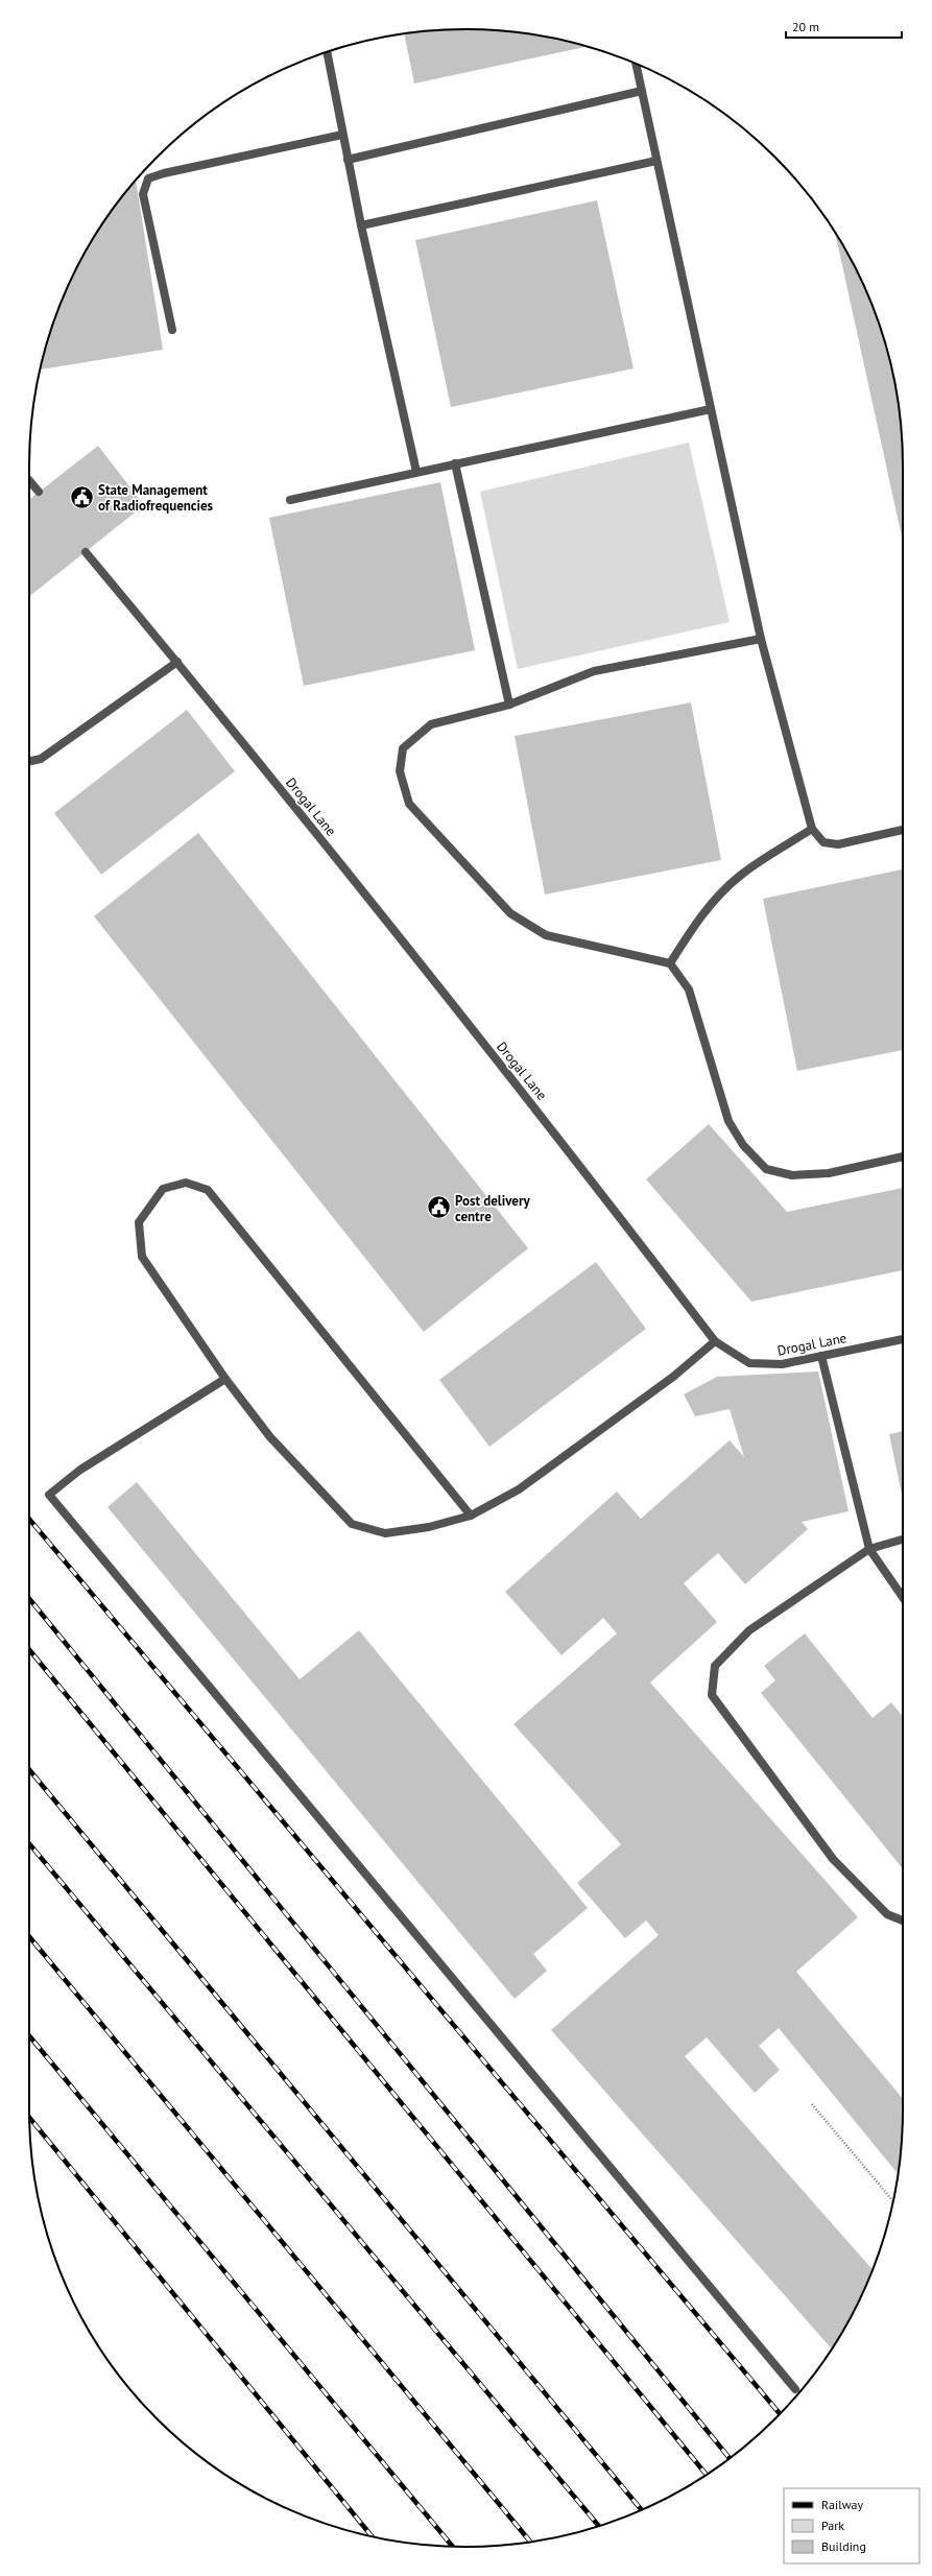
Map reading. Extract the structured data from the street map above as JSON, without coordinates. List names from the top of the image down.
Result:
{
  "streets": {
    "lane": ["Drogal Lane"]
  },
  "places": {
    "public building": ["State Management of Radiofrequencies", "Post delivery centre"]
  },
  "legend": ["Railway", "Park", "Building"],
  "scale_bar": "20 m"
}
